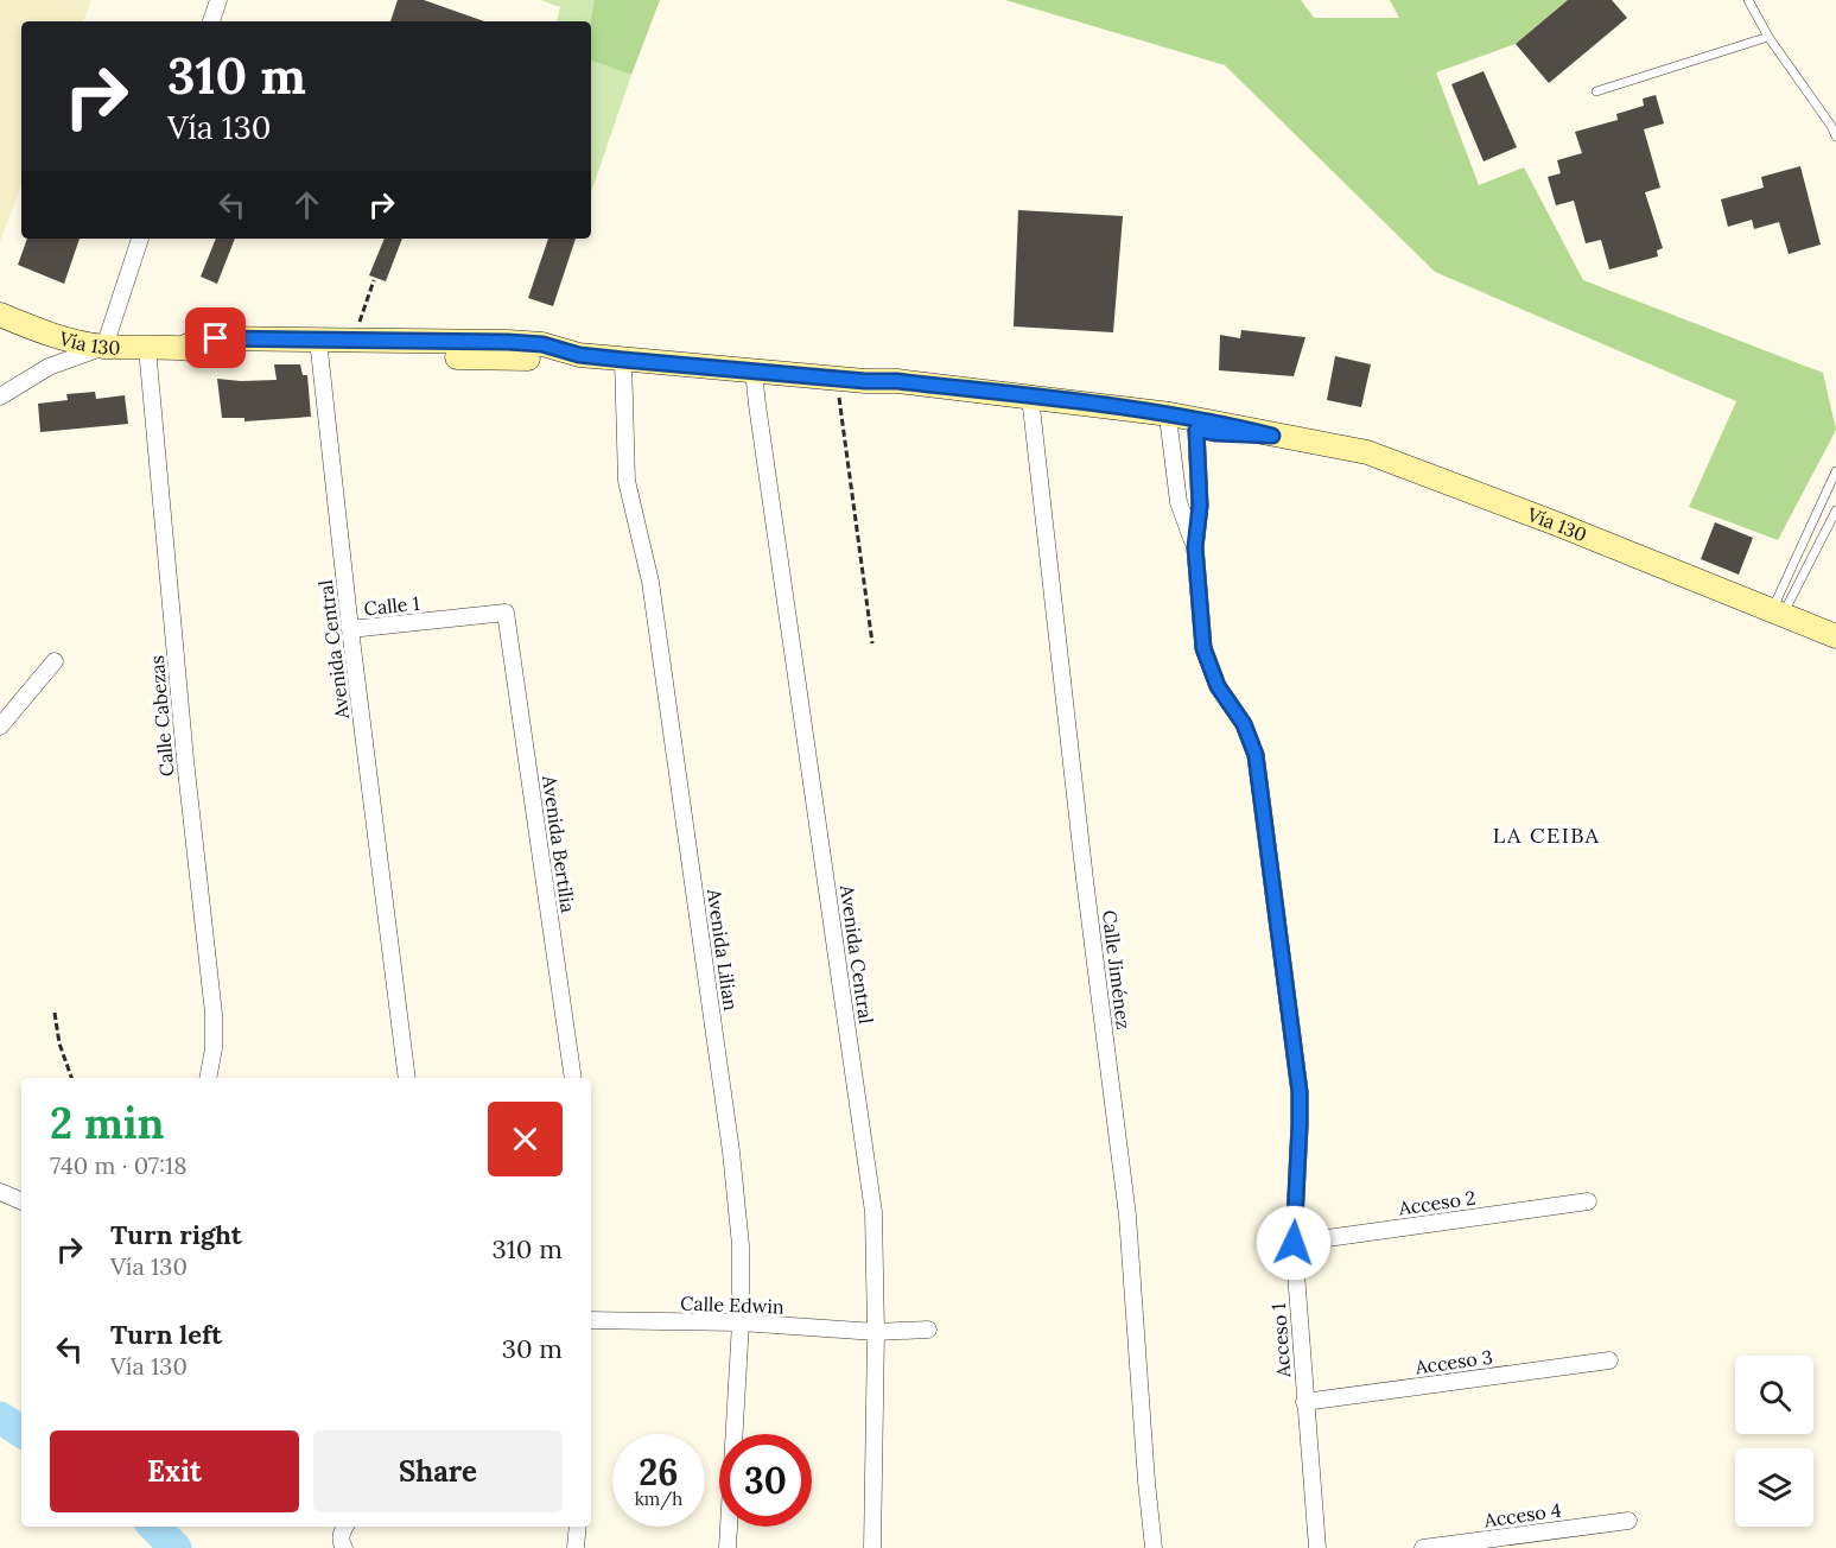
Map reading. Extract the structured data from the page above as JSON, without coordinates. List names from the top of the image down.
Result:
{
  "streets": {
    "main road": ["Vía 130"],
    "street": [
      "Calle 1",
      "Avenida Central",
      "Calle Cabezas",
      "Avenida Bertilia",
      "Avenida Lilian",
      "Calle Jiménez",
      "Acceso 2",
      "Calle Edwin",
      "Acceso 1",
      "Acceso 3",
      "Acceso 4"
    ]
  },
  "crossings": [
    ["Vía 130", "Avenida Central"],
    ["Vía 130", "Calle Cabezas"],
    ["Vía 130", "Avenida Lilian"],
    ["Vía 130", "Calle Jiménez"],
    ["Vía 130", "Acceso 1"],
    ["Calle 1", "Avenida Central"],
    ["Calle 1", "Avenida Bertilia"],
    ["Avenida Central", "Calle Edwin"],
    ["Avenida Lilian", "Calle Edwin"],
    ["Acceso 2", "Acceso 1"],
    ["Acceso 1", "Acceso 3"]
  ],
  "districts": ["LA CEIBA"],
  "page": {
    "turn": ["310 m", "Vía 130"],
    "heading": ["2 min", "740 m · 07:18"],
    "list": [
      {
        "name": "Turn right",
        "note": "Vía 130",
        "value": "310 m"
      },
      {
        "name": "Turn left",
        "note": "Vía 130",
        "value": "30 m"
      }
    ],
    "buttons": ["Exit", "Share"],
    "speed": "26 km/h",
    "limit": "30"
  }
}
